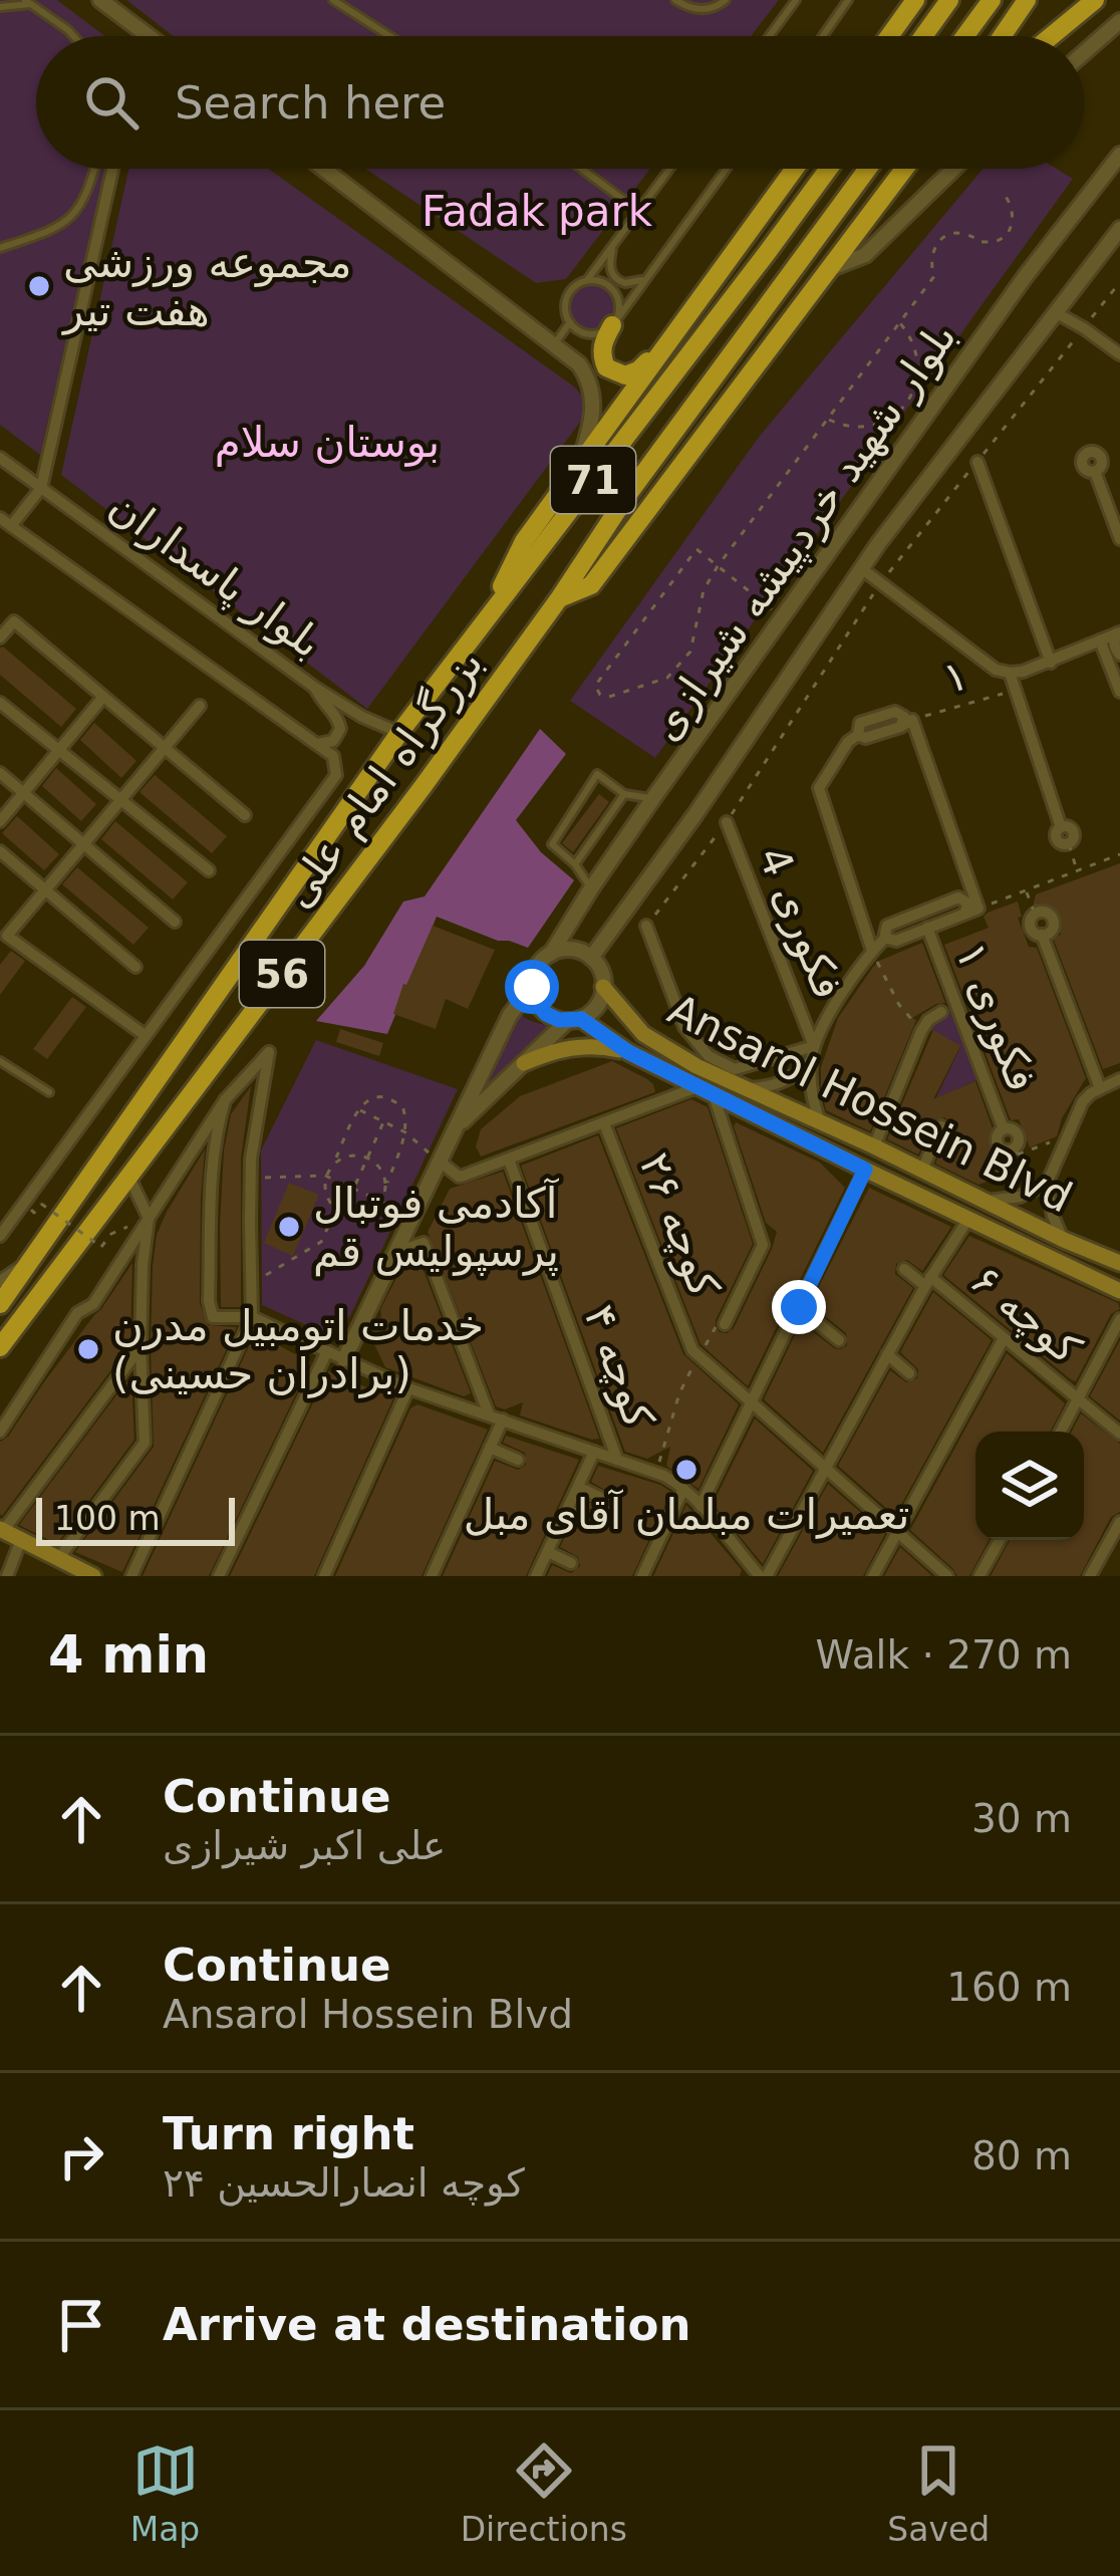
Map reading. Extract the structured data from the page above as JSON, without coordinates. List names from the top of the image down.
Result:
{
  "streets": {
    "highway": ["71", "بزرگراه امام علی", "56"],
    "main road": ["Ansarol Hossein Blvd"],
    "street": [
      "بلوار شهید خردپیشه شیرازی",
      "بلوار پاسداران",
      "فکوری 4",
      "فکوری ۱",
      "کوچه ۲۶",
      "کوچه ۶",
      "کوچه ۴"
    ],
    "path": ["۱"]
  },
  "crossings": [
    ["71", "بزرگراه امام علی"],
    ["بلوار شهید خردپیشه شیرازی", "Ansarol Hossein Blvd"],
    ["بلوار پاسداران", "بزرگراه امام علی"]
  ],
  "parks": ["Fadak park", "بوستان سلام"],
  "places": [
    "مجموعه ورزشی هفت تیر",
    "آکادمی فوتبال پرسپولیس قم",
    "خدمات اتومبیل مدرن (برادران حسینی)",
    "تعمیرات مبلمان آقای مبل"
  ],
  "scale_bar": "100 m",
  "page": {
    "search": "Search here",
    "scale": "100 m",
    "heading": ["4 min", "Walk · 270 m"],
    "list": [
      ["Continue", "علی اکبر شیرازی", "30 m"],
      ["Continue", "Ansarol Hossein Blvd", "160 m"],
      ["Turn right", "کوچه انصارالحسین ۲۴", "80 m"],
      "Arrive at destination"
    ],
    "nav": ["Map", "Directions", "Saved"]
  }
}
